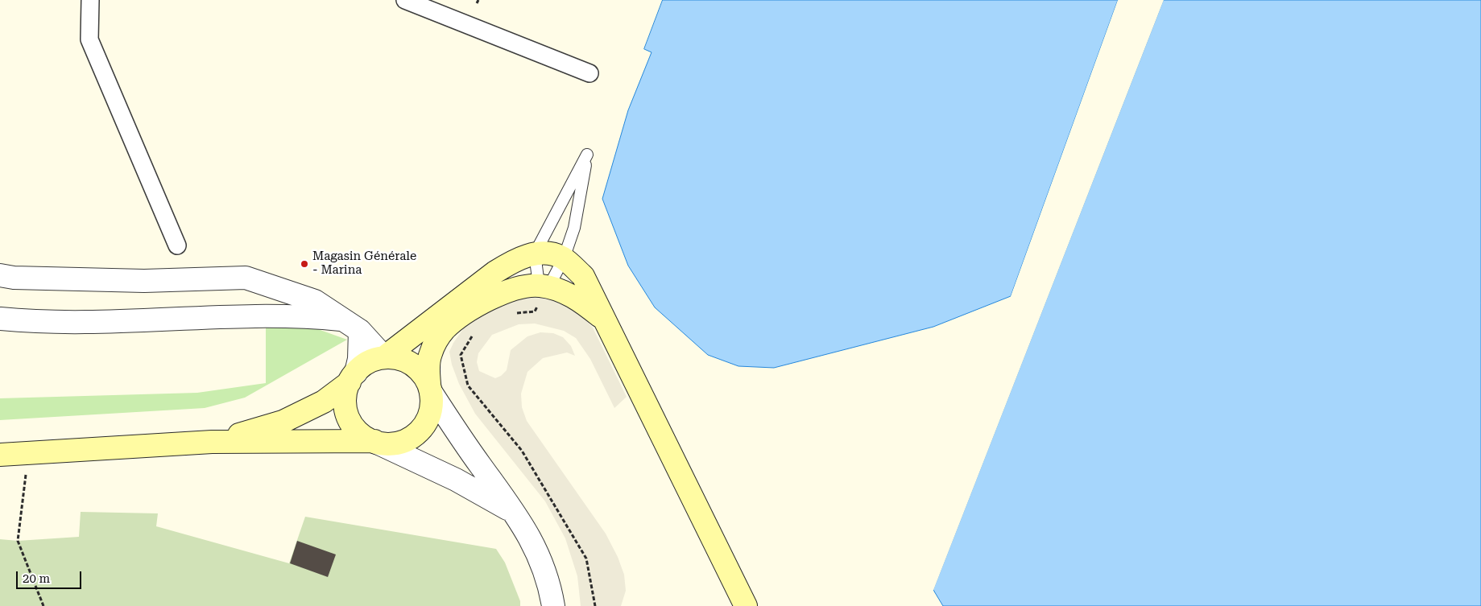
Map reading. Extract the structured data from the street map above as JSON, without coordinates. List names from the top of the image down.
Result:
{
  "places": ["Magasin Générale - Marina"],
  "scale_bar": "20 m"
}
